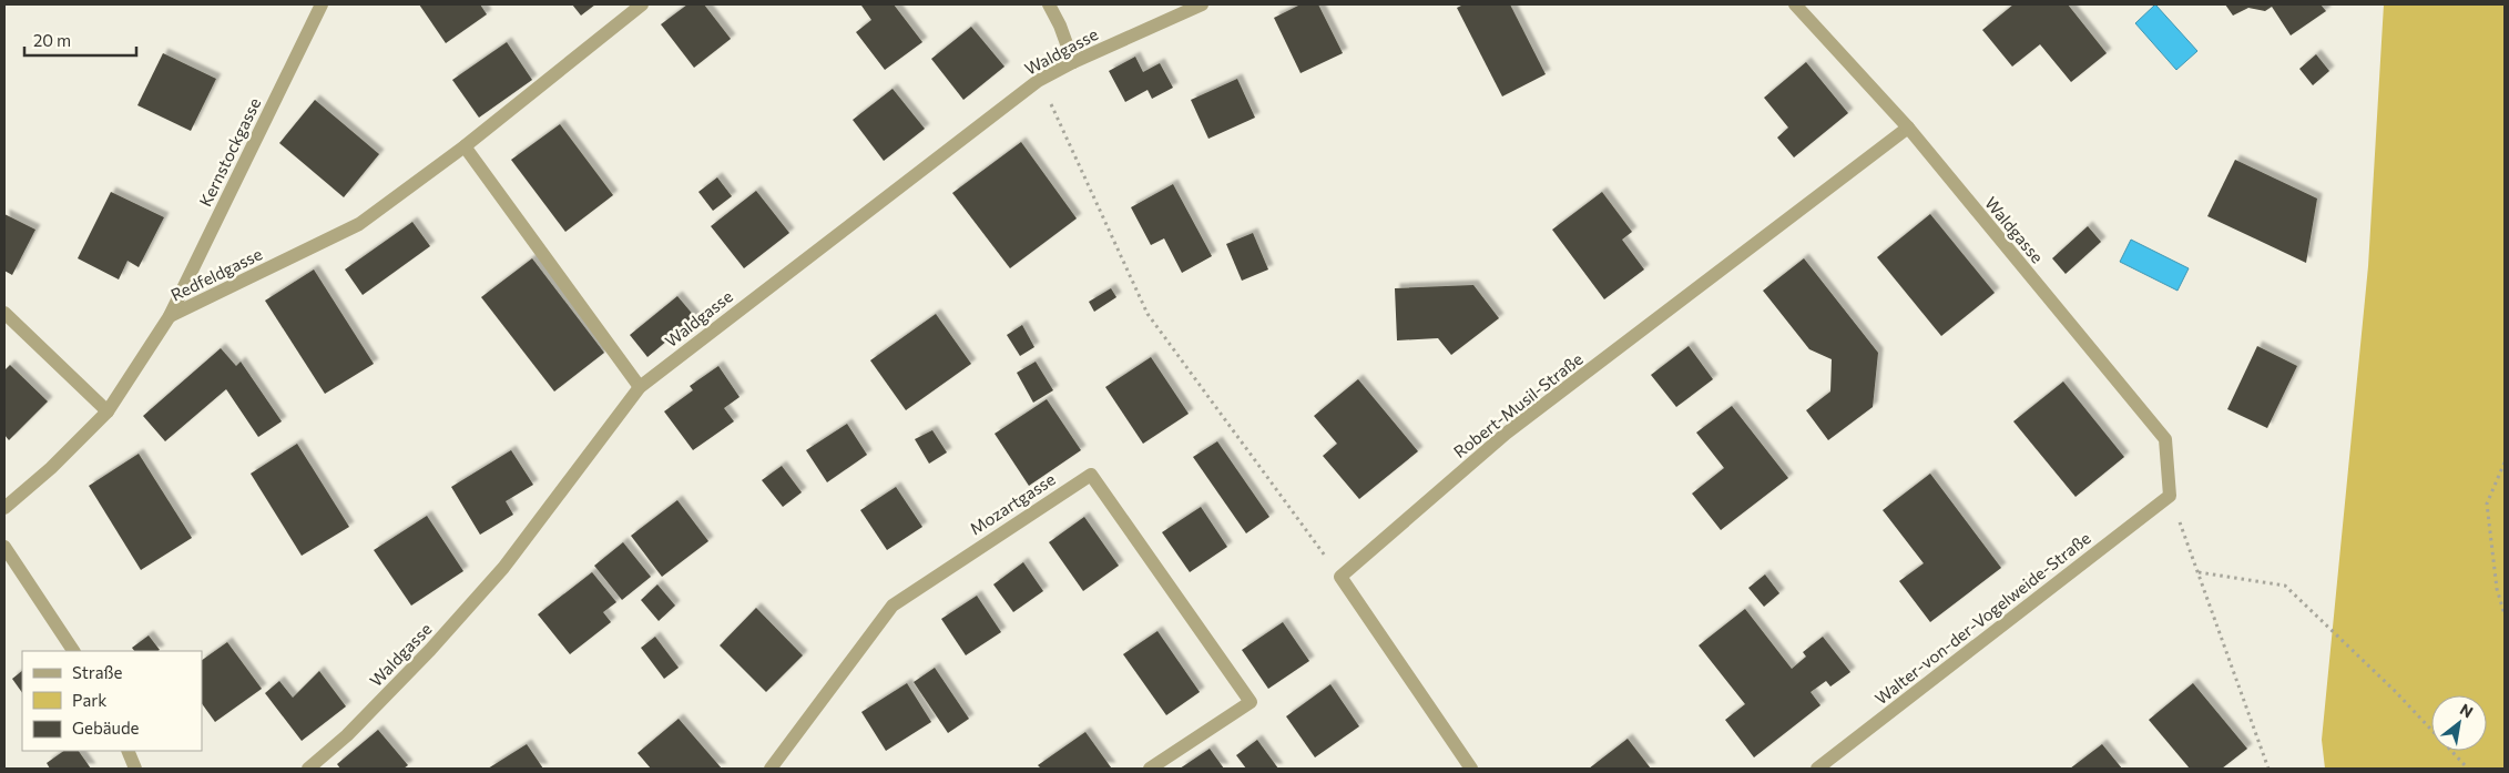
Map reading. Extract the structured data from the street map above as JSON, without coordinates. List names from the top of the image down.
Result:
{
  "streets": {
    "street": [
      "Waldgasse",
      "Kernstockgasse",
      "Redfeldgasse",
      "Robert-Musil-Straße",
      "Mozartgasse",
      "Walter-von-der-Vogelweide-Straße"
    ]
  },
  "crossings": [
    ["Waldgasse", "Robert-Musil-Straße"],
    ["Waldgasse", "Walter-von-der-Vogelweide-Straße"],
    ["Kernstockgasse", "Redfeldgasse"]
  ],
  "legend": ["Straße", "Park", "Gebäude"],
  "scale_bar": "20 m",
  "north": "top right"
}
